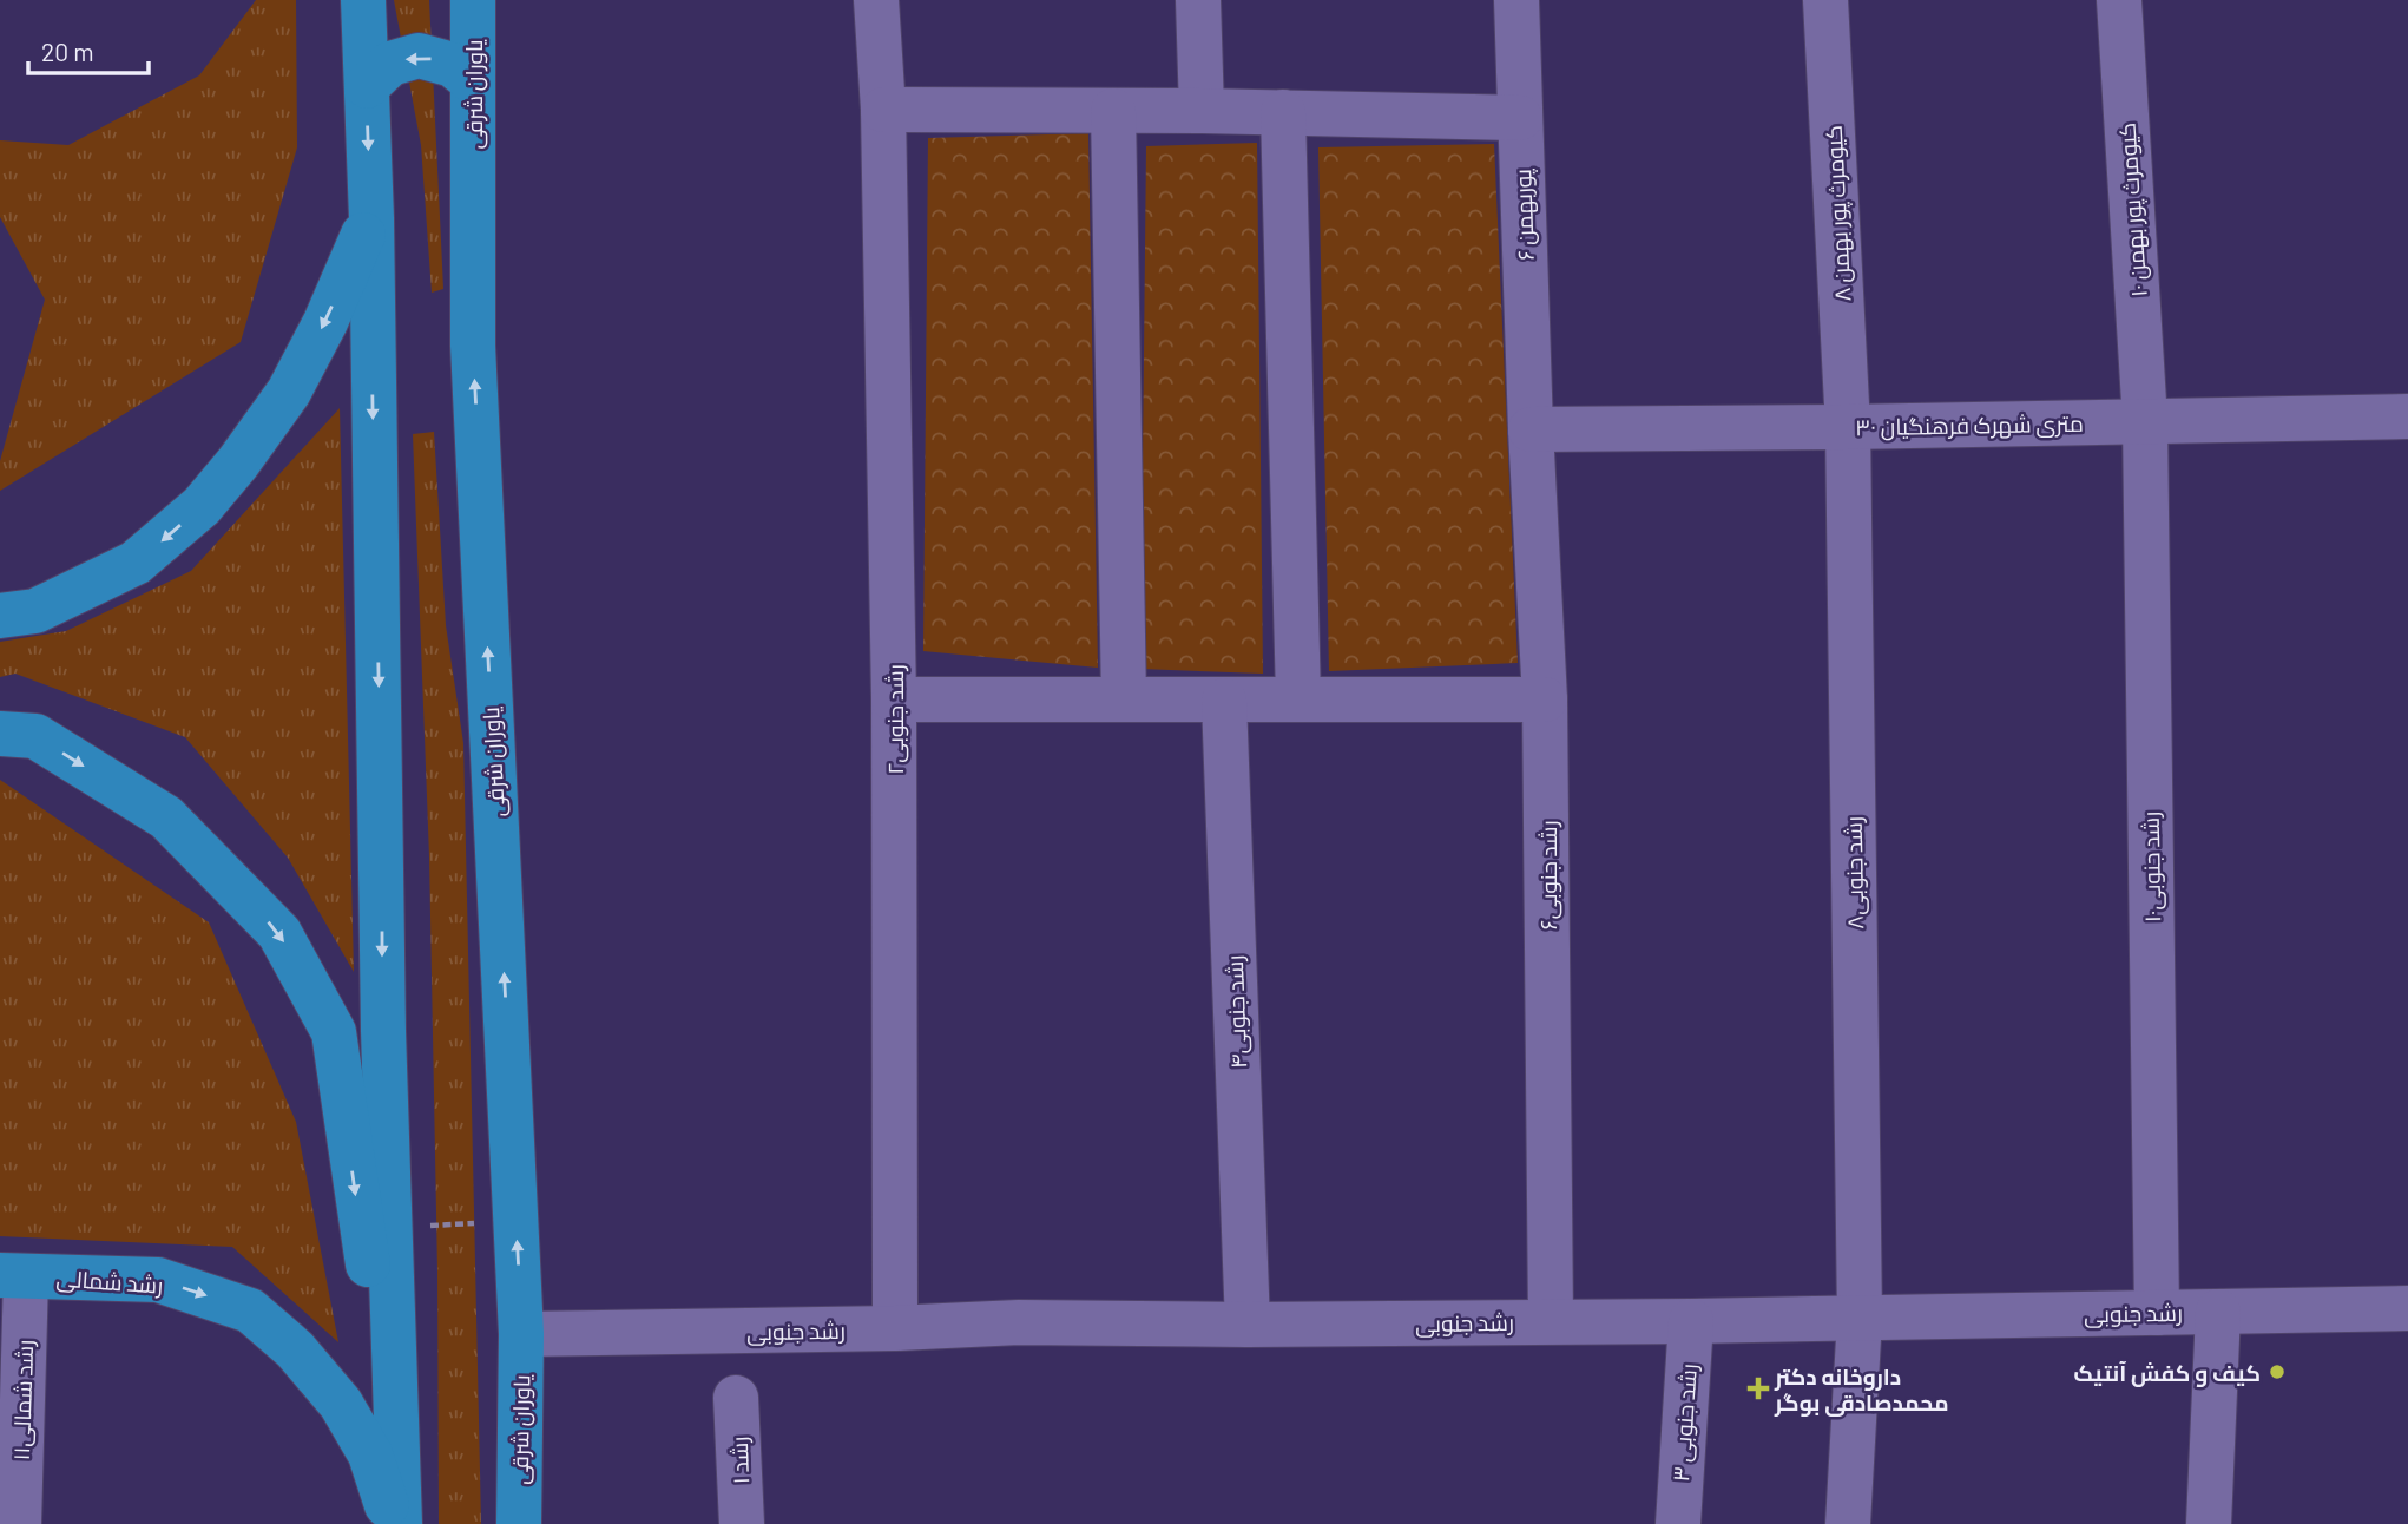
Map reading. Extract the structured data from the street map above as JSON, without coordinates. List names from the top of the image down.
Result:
{
  "streets": {
    "main road": ["یاوران شرقی", "رشد شمالی"],
    "street": [
      "کیومرث پور بهمن ۱۰",
      "کیومرث پور بهمن ۸",
      "پوربهمن ۶",
      "۳۰ متری شهرک فرهنگیان",
      "رشد جنوبی۲",
      "رشد جنوبی۱۰",
      "رشد جنوبی۸",
      "رشد جنوبی۶",
      "رشد جنوبی۴",
      "رشد جنوبی",
      "رشد شمالی۱۱",
      "رشد جنوبی ۳",
      "رشد ۱"
    ]
  },
  "crossings": [
    ["یاوران شرقی", "رشد جنوبی"],
    ["کیومرث پور بهمن ۱۰", "۳۰ متری شهرک فرهنگیان"],
    ["کیومرث پور بهمن ۱۰", "رشد جنوبی۱۰"],
    ["کیومرث پور بهمن ۸", "۳۰ متری شهرک فرهنگیان"],
    ["کیومرث پور بهمن ۸", "رشد جنوبی۸"],
    ["پوربهمن ۶", "۳۰ متری شهرک فرهنگیان"],
    ["پوربهمن ۶", "رشد جنوبی۶"],
    ["۳۰ متری شهرک فرهنگیان", "رشد جنوبی۱۰"],
    ["۳۰ متری شهرک فرهنگیان", "رشد جنوبی۸"],
    ["۳۰ متری شهرک فرهنگیان", "رشد جنوبی۶"],
    ["رشد جنوبی۲", "رشد جنوبی"],
    ["رشد جنوبی۱۰", "رشد جنوبی"],
    ["رشد جنوبی۸", "رشد جنوبی"],
    ["رشد جنوبی۶", "رشد جنوبی"],
    ["رشد جنوبی۴", "رشد جنوبی"],
    ["رشد شمالی", "رشد شمالی۱۱"],
    ["رشد جنوبی", "رشد جنوبی ۳"]
  ],
  "one_way": ["رشد شمالی"],
  "places": {
    "other": ["کیف و کفش آنتیک"],
    "health": ["داروخانه دکتر محمدصادقی بوگر"]
  },
  "scale_bar": "20 m"
}
